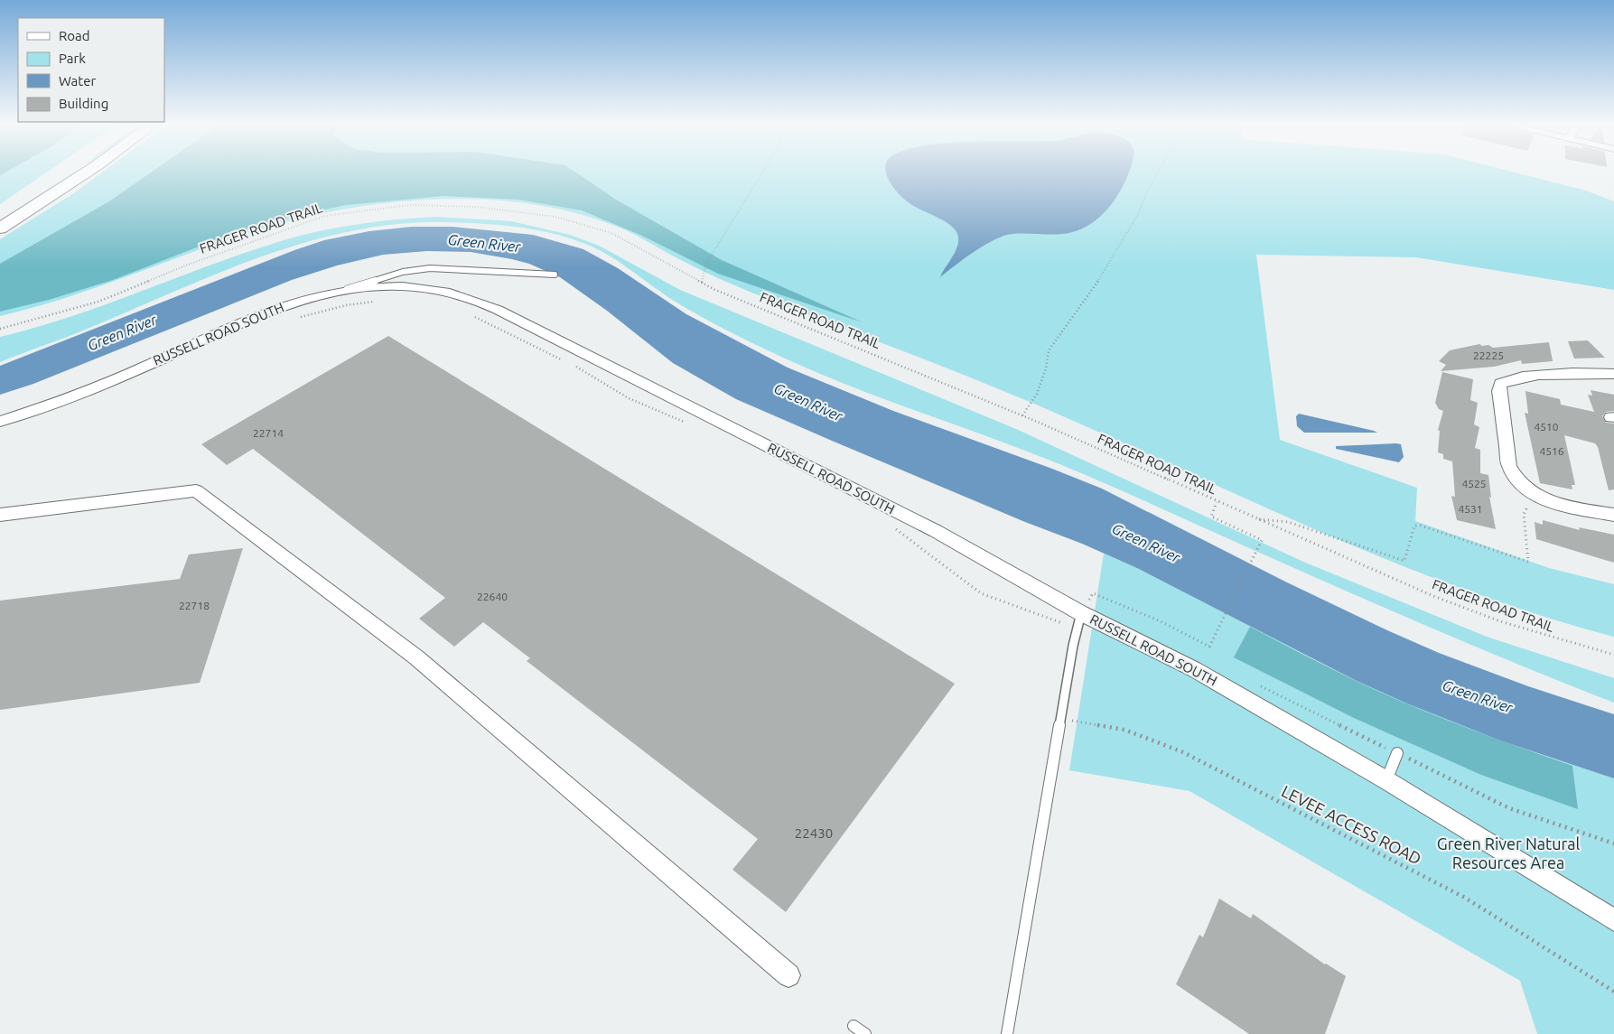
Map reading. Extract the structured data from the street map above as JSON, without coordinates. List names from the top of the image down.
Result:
{
  "streets": {
    "street": ["RUSSELL ROAD SOUTH"],
    "path": ["FRAGER ROAD TRAIL", "LEVEE ACCESS ROAD"]
  },
  "water": ["Green River"],
  "parks": ["Green River Natural Resources Area"],
  "house_numbers": [
    "22225",
    "4510",
    "22714",
    "4516",
    "4525",
    "4531",
    "22640",
    "22718",
    "22430"
  ],
  "legend": [
    "Road",
    "Park",
    "Water",
    "Building"
  ]
}
